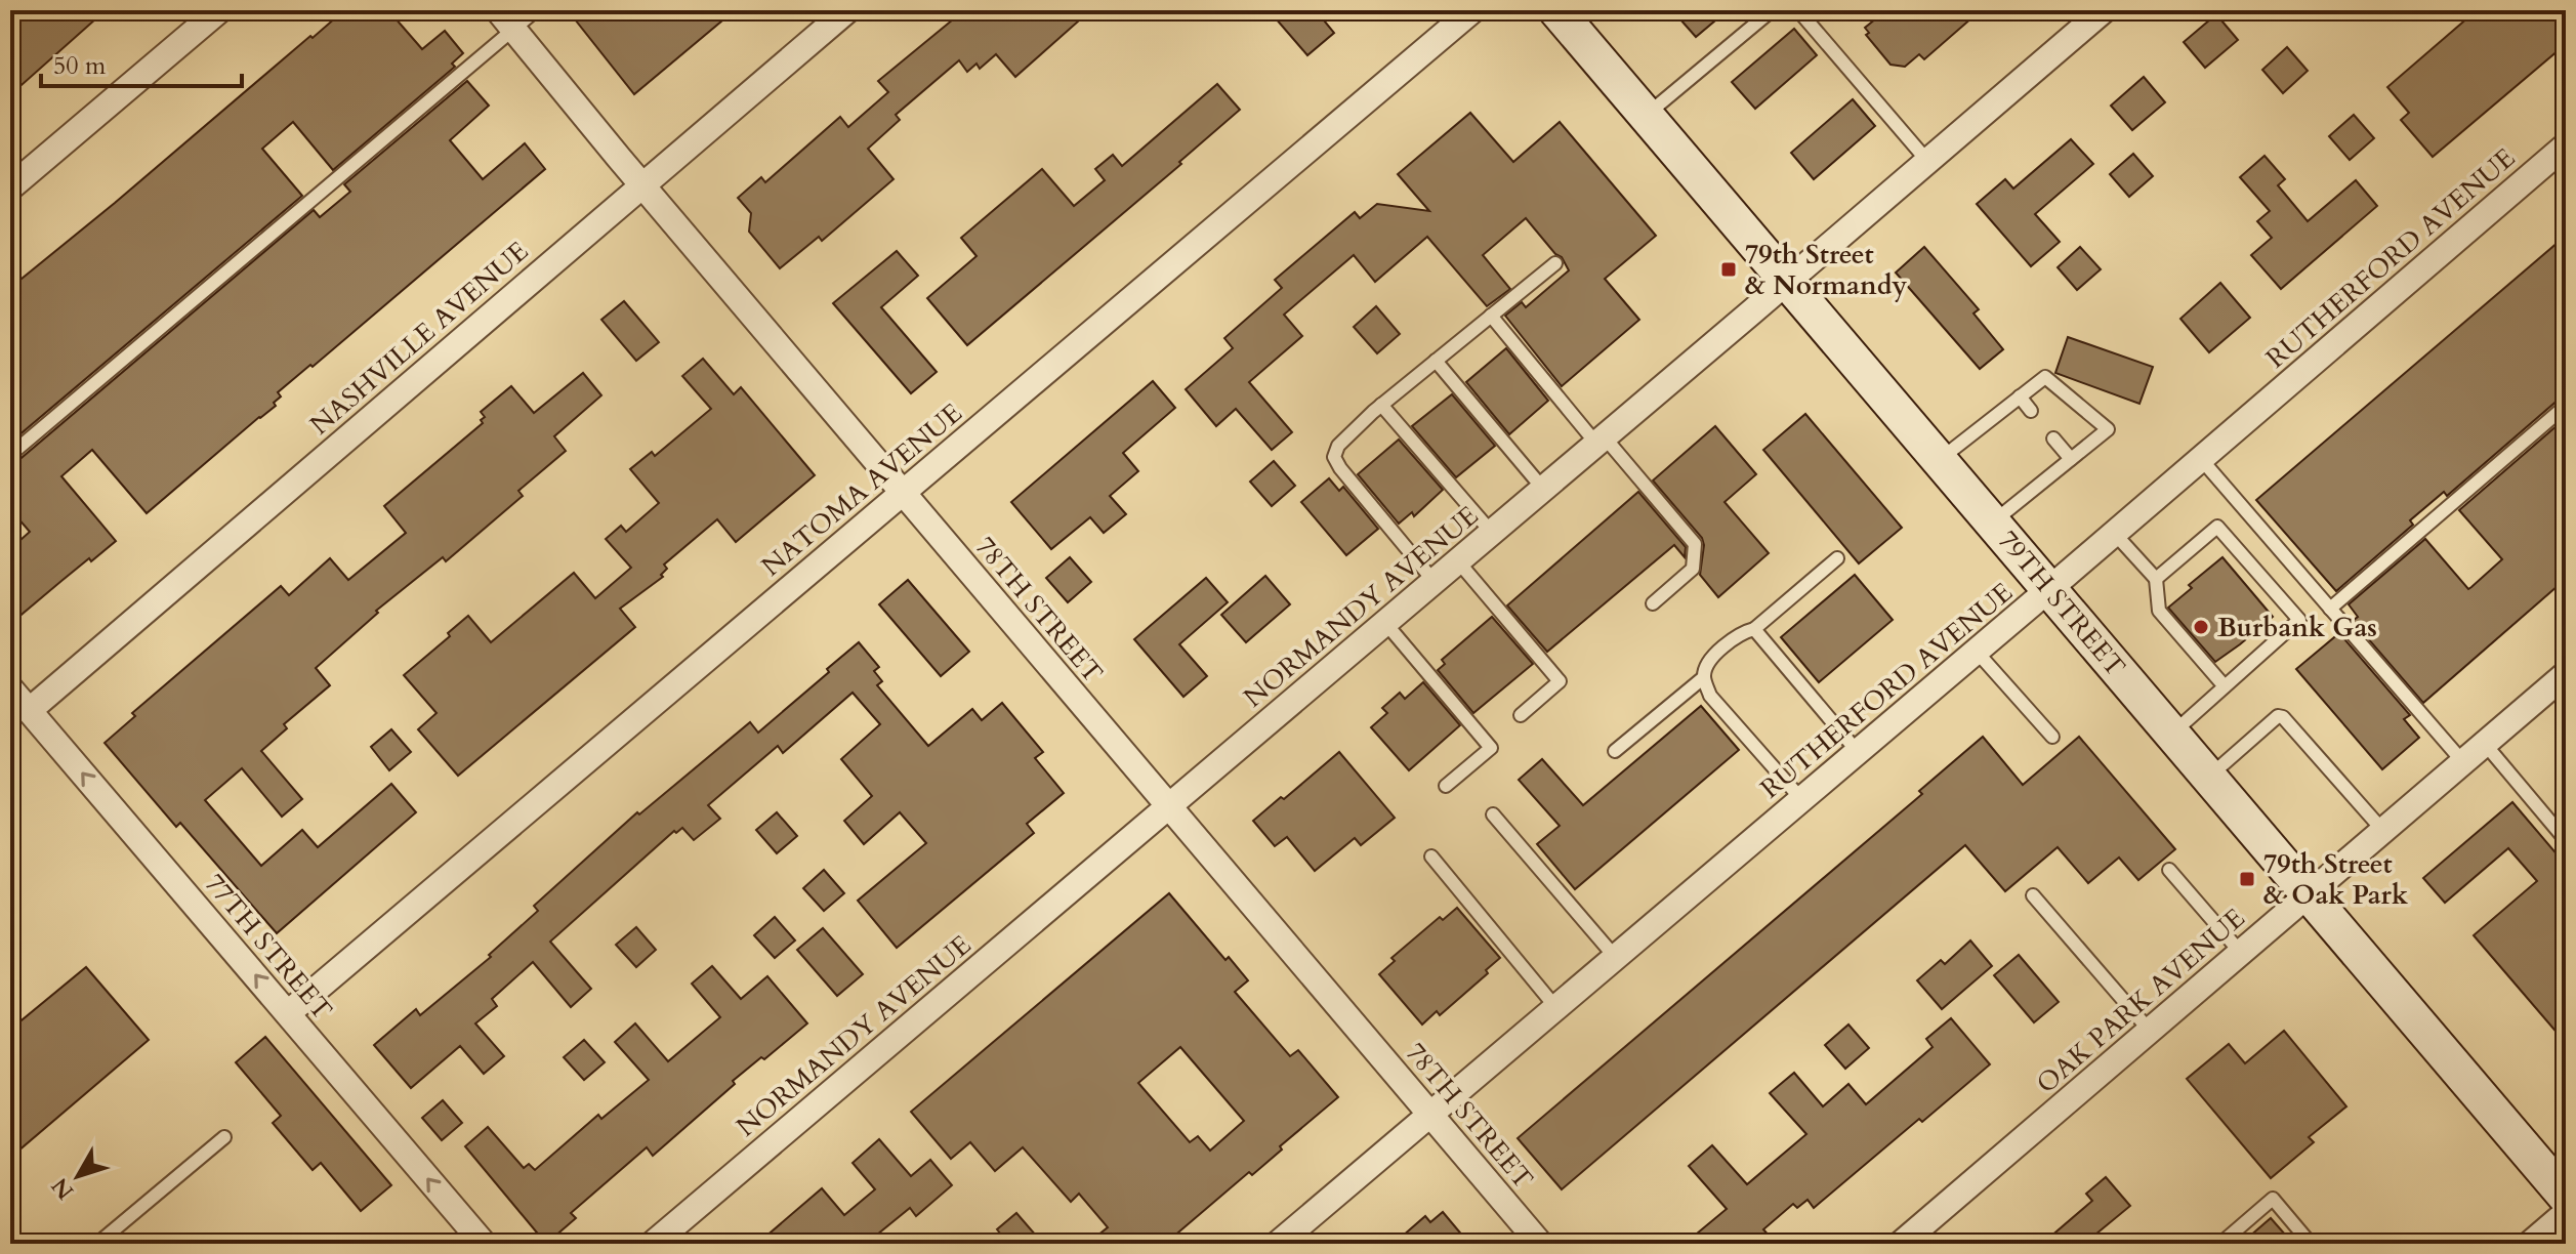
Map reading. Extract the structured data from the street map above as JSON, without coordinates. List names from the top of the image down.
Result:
{
  "streets": {
    "main road": ["79TH STREET"],
    "street": [
      "RUTHERFORD AVENUE",
      "NASHVILLE AVENUE",
      "NATOMA AVENUE",
      "NORMANDY AVENUE",
      "78TH STREET",
      "77TH STREET",
      "OAK PARK AVENUE"
    ]
  },
  "crossings": [
    ["RUTHERFORD AVENUE", "79TH STREET"],
    ["RUTHERFORD AVENUE", "78TH STREET"],
    ["NASHVILLE AVENUE", "78TH STREET"],
    ["NASHVILLE AVENUE", "77TH STREET"],
    ["NATOMA AVENUE", "78TH STREET"],
    ["NATOMA AVENUE", "77TH STREET"],
    ["79TH STREET", "NORMANDY AVENUE"],
    ["79TH STREET", "OAK PARK AVENUE"],
    ["NORMANDY AVENUE", "78TH STREET"]
  ],
  "one_way": ["77TH STREET"],
  "places": {
    "transit": ["79th Street & Normandy", "79th Street & Oak Park"],
    "other": ["Burbank Gas"]
  },
  "scale_bar": "50 m",
  "north": "bottom left"
}
